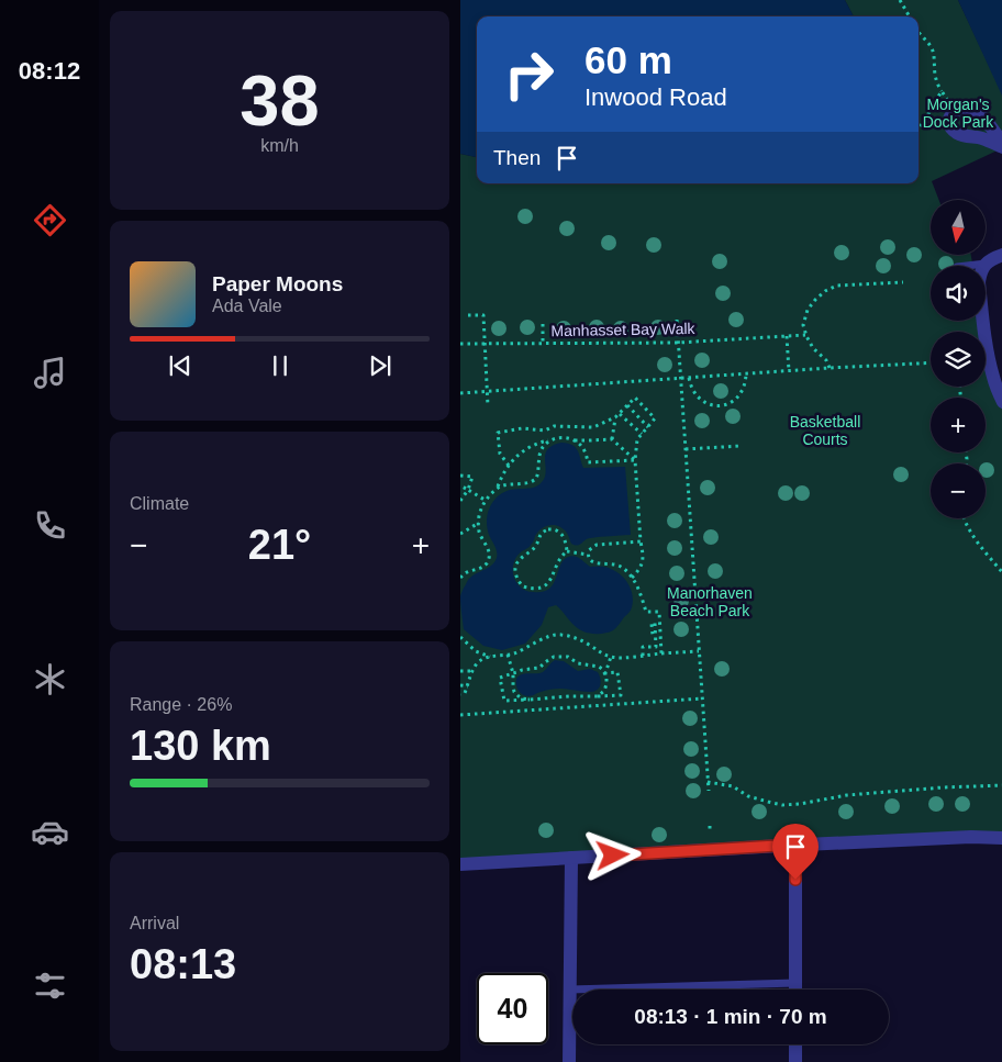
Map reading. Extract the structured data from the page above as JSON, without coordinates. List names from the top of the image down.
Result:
{
  "streets": {
    "path": ["Manhasset Bay Walk"]
  },
  "parks": ["Morgan's Dock Park", "Basketball Courts", "Manorhaven Beach Park"],
  "north": "bottom",
  "page": {
    "tabs": "08:12",
    "tile": [
      ["38", "km/h"],
      "Climate",
      ["Range · 26%", "130 km"],
      ["Arrival", "08:13"]
    ],
    "turn": ["60 m", "Inwood Road"],
    "then": "Then",
    "map_buttons": ["+", "−"],
    "song": ["Paper Moons", "Ada Vale"],
    "heat": ["−", "21°", "+"],
    "limit": "40",
    "trip": "08:13 · 1 min · 70 m"
  }
}
